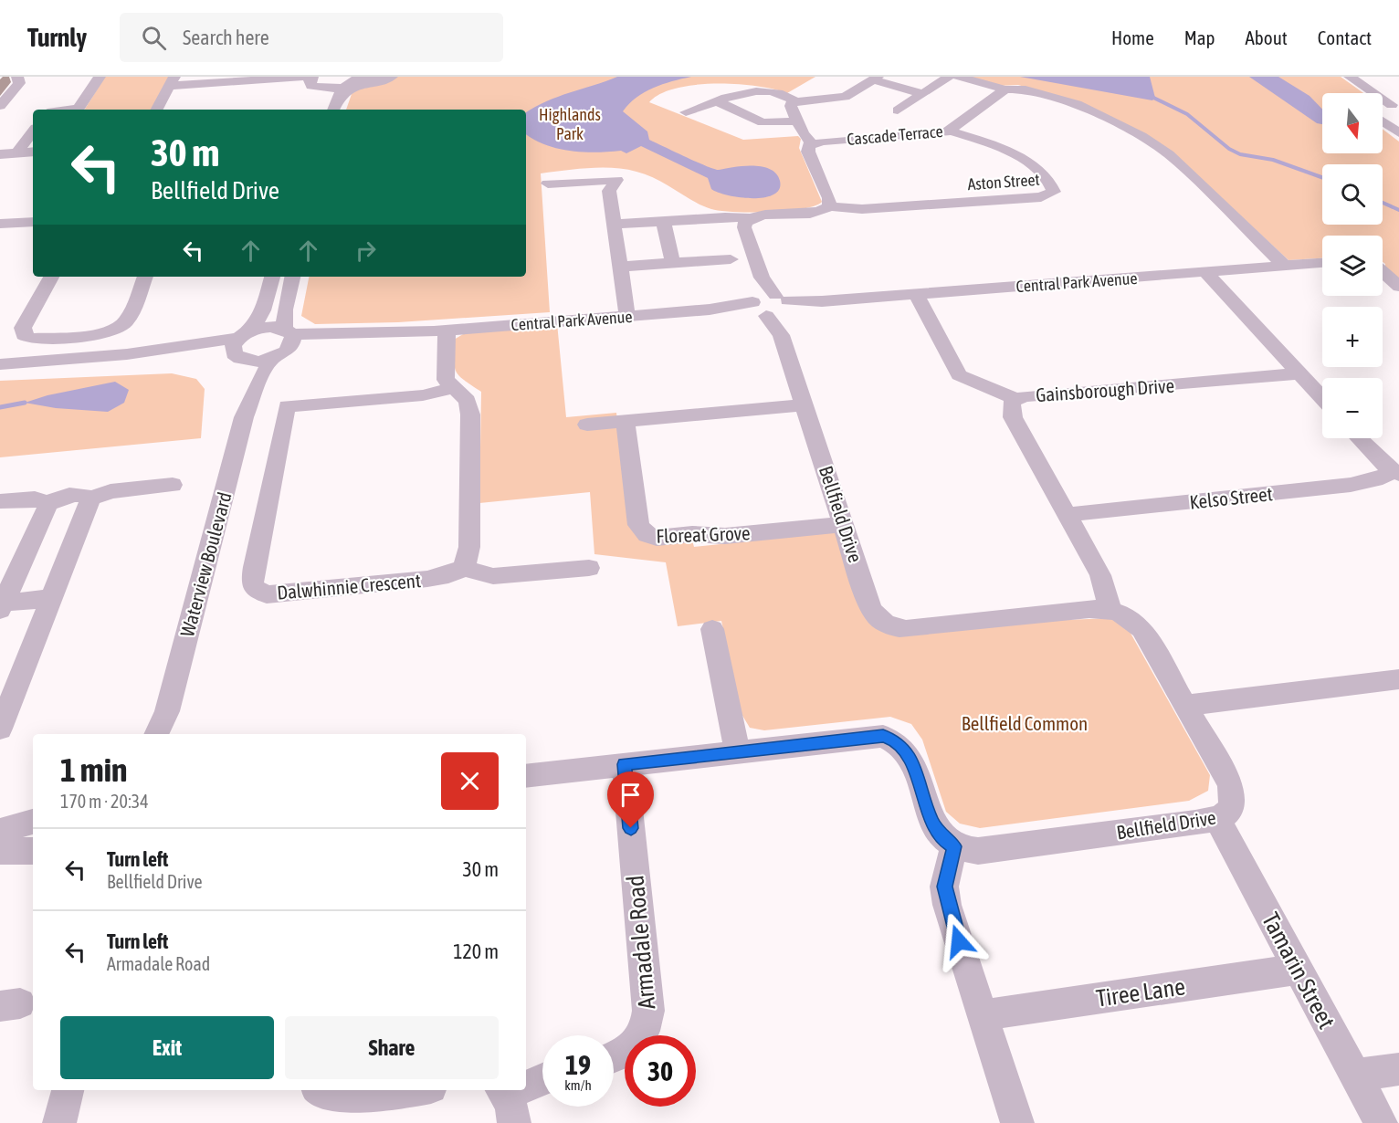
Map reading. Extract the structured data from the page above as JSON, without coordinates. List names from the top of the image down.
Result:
{
  "streets": {
    "street": [
      "Cascade Terrace",
      "Aston Street",
      "Central Park Avenue",
      "Gainsborough Drive",
      "Kelso Street",
      "Bellfield Drive",
      "Floreat Grove",
      "Waterview Boulevard",
      "Dalwhinnie Crescent",
      "Armadale Road",
      "Tamarin Street",
      "Tiree Lane"
    ]
  },
  "crossings": [
    ["Cascade Terrace", "Aston Street"],
    ["Central Park Avenue", "Bellfield Drive"],
    ["Central Park Avenue", "Waterview Boulevard"],
    ["Gainsborough Drive", "Kelso Street"],
    ["Gainsborough Drive", "Bellfield Drive"],
    ["Bellfield Drive", "Floreat Grove"],
    ["Bellfield Drive", "Tamarin Street"],
    ["Tamarin Street", "Tiree Lane"]
  ],
  "parks": ["Highlands Park", "Bellfield Common"],
  "north": "bottom",
  "page": {
    "header": "Turnly",
    "search": "Search here",
    "nav": [
      "Home",
      "Map",
      "About",
      "Contact"
    ],
    "map_buttons": ["+", "−"],
    "turn": ["30 m", "Bellfield Drive"],
    "heading": ["1 min", "170 m · 20:34"],
    "list": [
      {
        "name": "Turn left",
        "note": "Bellfield Drive",
        "value": "30 m"
      },
      {
        "name": "Turn left",
        "note": "Armadale Road",
        "value": "120 m"
      }
    ],
    "buttons": ["Exit", "Share"],
    "speed": "19 km/h",
    "limit": "30"
  }
}
